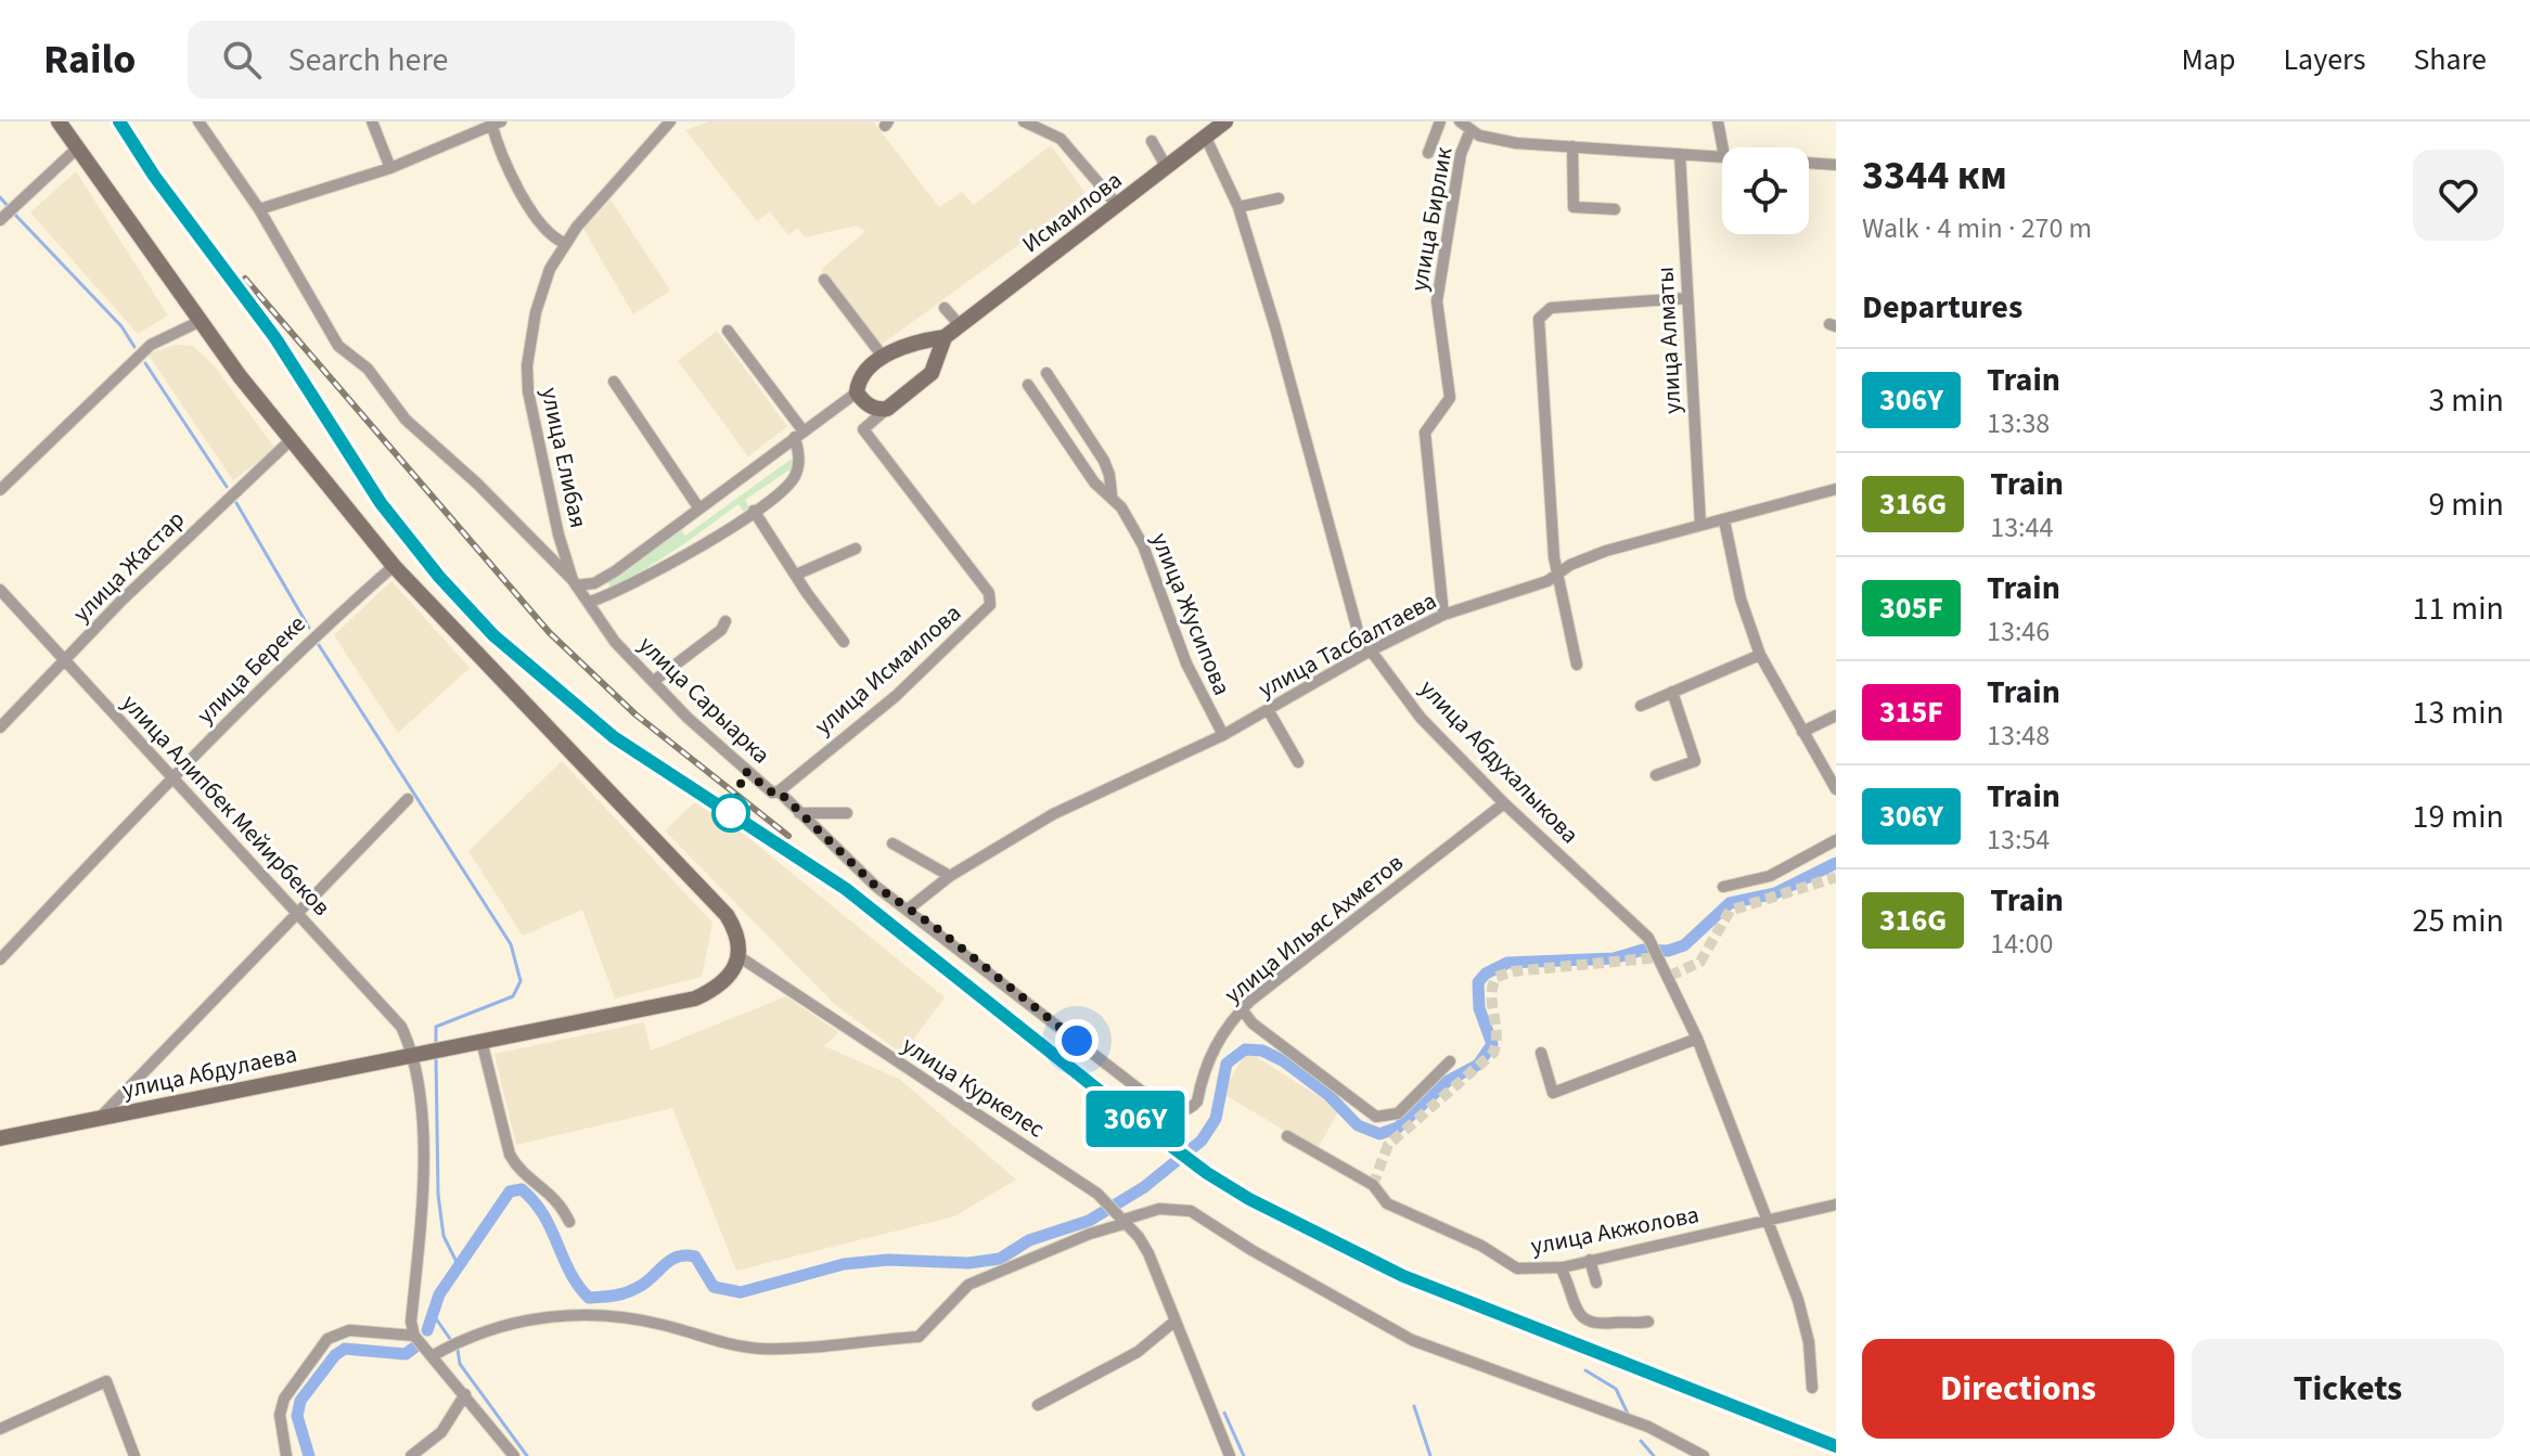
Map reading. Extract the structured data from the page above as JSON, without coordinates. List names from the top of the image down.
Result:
{
  "streets": {
    "main road": ["Исмаилова", "улица Абдулаева"],
    "street": [
      "улица Бирлик",
      "улица Алматы",
      "улица Елибая",
      "улица Жастар",
      "улица Жусипова",
      "улица Тасбалтаева",
      "улица Береке",
      "улица Исмаилова",
      "улица Сарыарка",
      "улица Абдухалыкова",
      "улица Алипбек Мейирбеков",
      "улица Ильяс Ахметов",
      "улица Куркелес",
      "улица Акжолова"
    ]
  },
  "crossings": [
    ["Исмаилова", "улица Абдухалыкова"],
    ["улица Бирлик", "улица Тасбалтаева"],
    ["улица Алматы", "улица Тасбалтаева"],
    ["улица Елибая", "улица Сарыарка"],
    ["улица Жастар", "улица Алипбек Мейирбеков"],
    ["улица Жусипова", "улица Тасбалтаева"],
    ["улица Тасбалтаева", "улица Сарыарка"],
    ["улица Тасбалтаева", "улица Абдухалыкова"],
    ["улица Береке", "улица Алипбек Мейирбеков"],
    ["улица Исмаилова", "улица Сарыарка"],
    ["улица Сарыарка", "улица Ильяс Ахметов"],
    ["улица Абдухалыкова", "улица Ильяс Ахметов"],
    ["улица Абдухалыкова", "улица Акжолова"],
    ["улица Алипбек Мейирбеков", "улица Абдулаева"],
    ["улица Абдулаева", "улица Куркелес"]
  ],
  "page": {
    "header": "Railo",
    "search": "Search here",
    "nav": ["Map", "Layers", "Share"],
    "on_map": "306Y",
    "heading": [
      ["3344 км", "Walk · 4 min · 270 m"],
      "Departures"
    ],
    "list": [
      {
        "mark": "306Y",
        "name": "Train",
        "note": "13:38",
        "value": "3 min"
      },
      {
        "mark": "316G",
        "name": "Train",
        "note": "13:44",
        "value": "9 min"
      },
      {
        "mark": "305F",
        "name": "Train",
        "note": "13:46",
        "value": "11 min"
      },
      {
        "mark": "315F",
        "name": "Train",
        "note": "13:48",
        "value": "13 min"
      },
      {
        "mark": "306Y",
        "name": "Train",
        "note": "13:54",
        "value": "19 min"
      },
      {
        "mark": "316G",
        "name": "Train",
        "note": "14:00",
        "value": "25 min"
      }
    ],
    "buttons": ["Directions", "Tickets"]
  }
}
